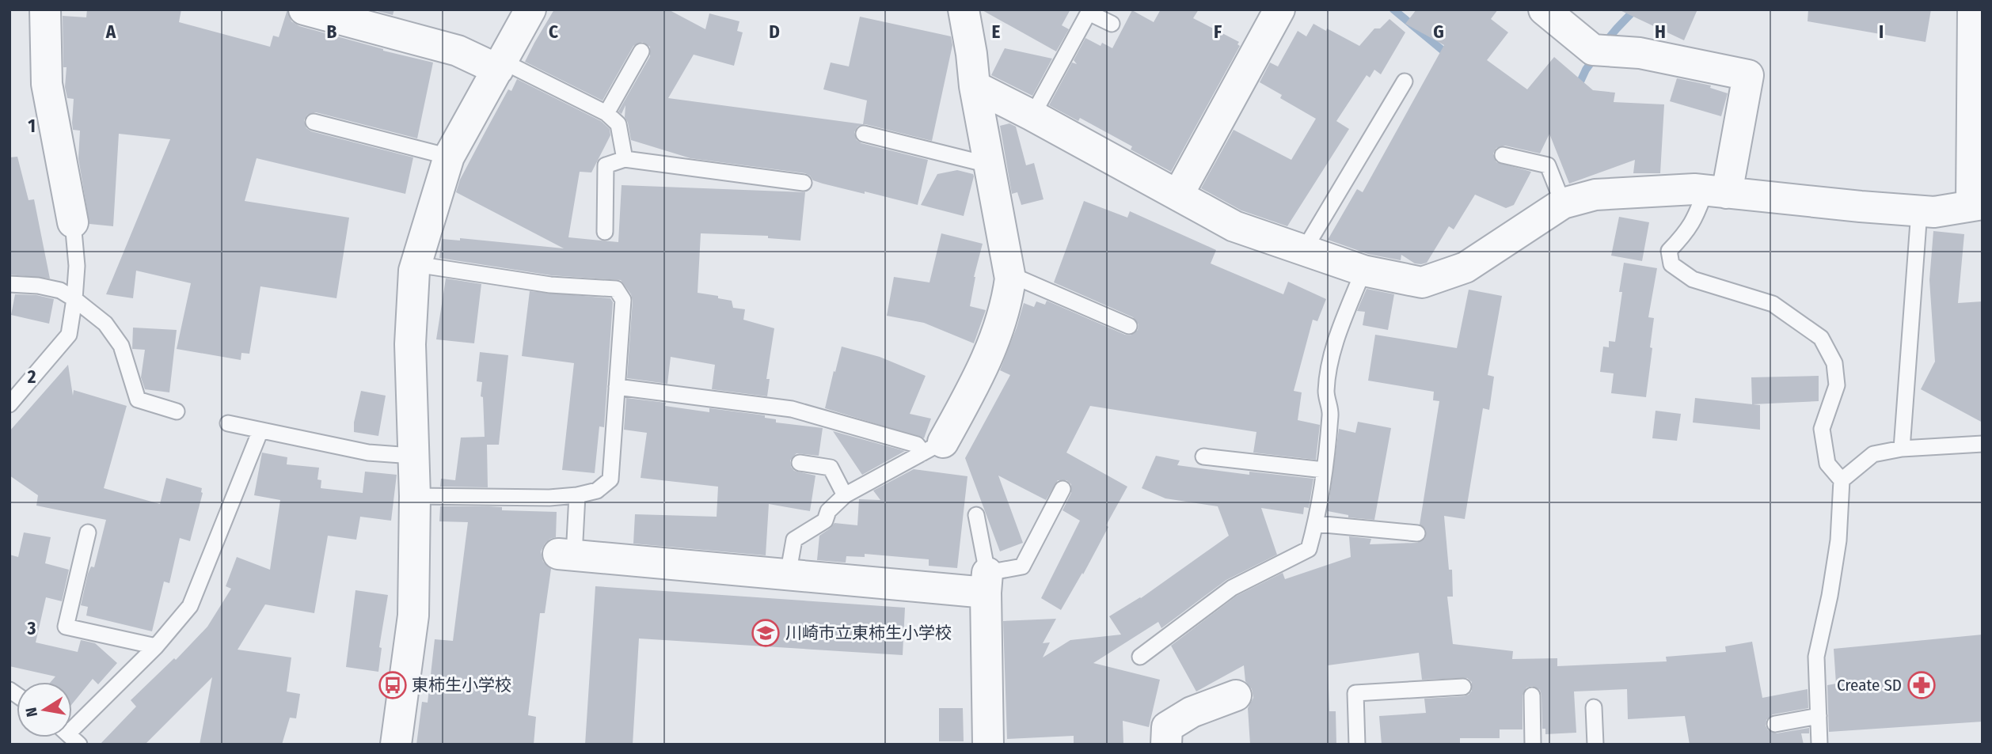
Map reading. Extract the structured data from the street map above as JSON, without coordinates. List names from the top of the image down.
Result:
{
  "places": {
    "school or university": ["川崎市立東柿生小学校"],
    "bus stop": ["東柿生小学校"],
    "pharmacy": ["Create SD"]
  },
  "north": "left",
  "grid": {
    "columns": [
      "A",
      "B",
      "C",
      "D",
      "E",
      "F",
      "G",
      "H",
      "I"
    ],
    "rows": ["1", "2", "3"]
  }
}
